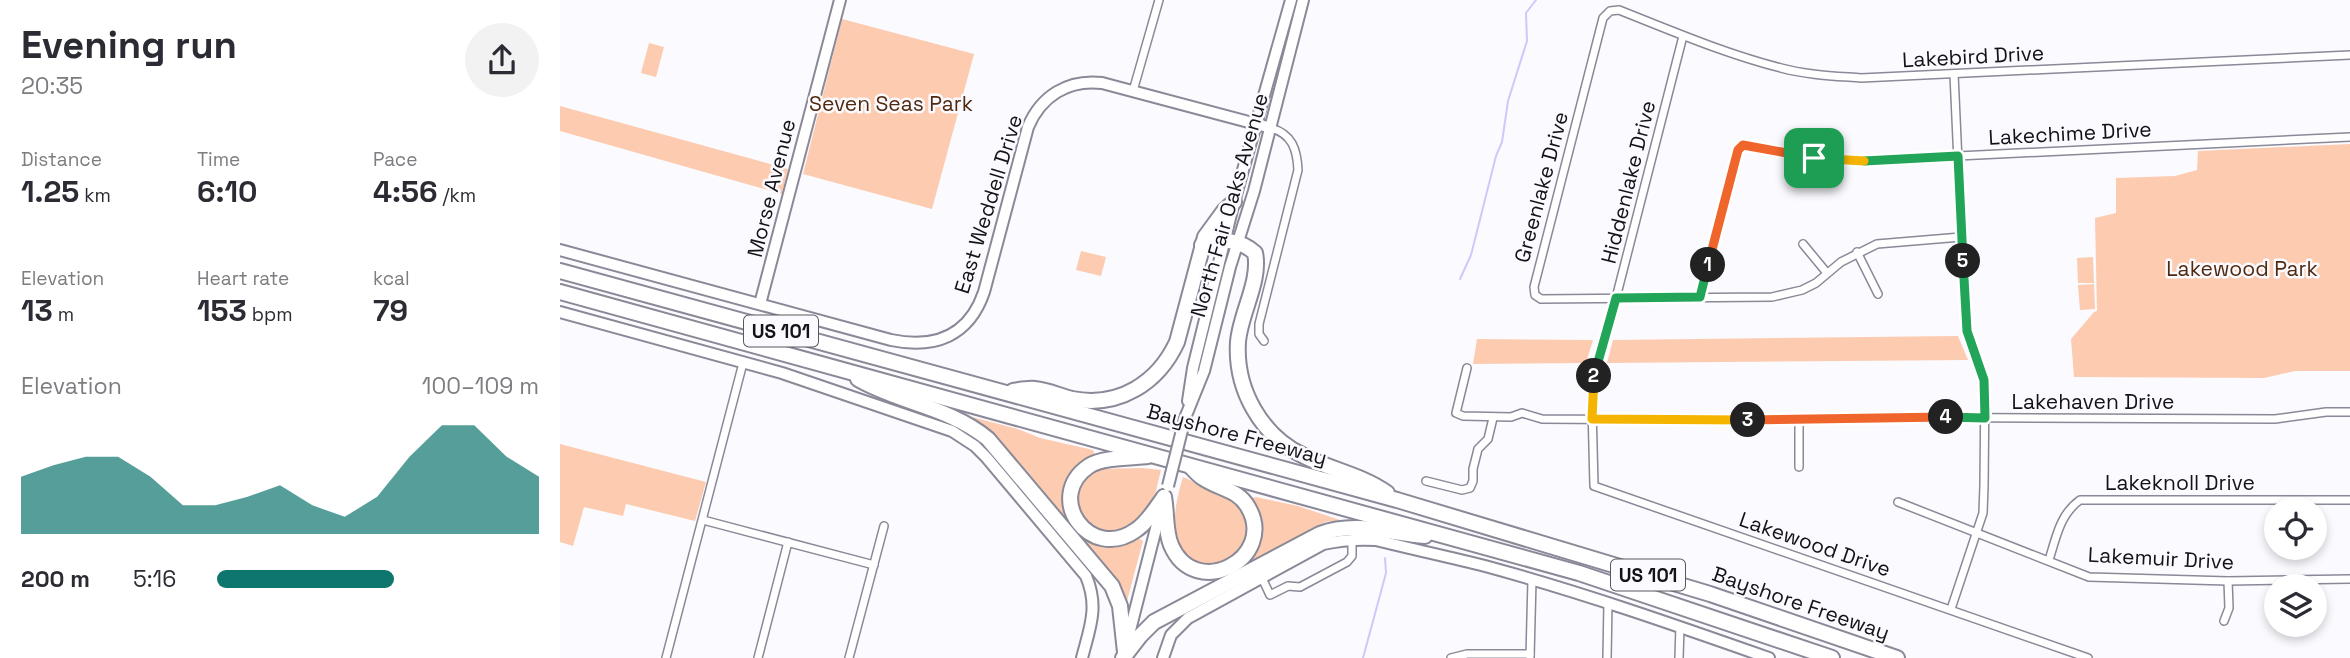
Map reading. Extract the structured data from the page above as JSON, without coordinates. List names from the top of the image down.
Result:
{
  "streets": {
    "highway": ["US 101", "Bayshore Freeway"],
    "street": [
      "Lakebird Drive",
      "Lakechime Drive",
      "Hiddenlake Drive",
      "Greenlake Drive",
      "Morse Avenue",
      "East Weddell Drive",
      "North Fair Oaks Avenue",
      "Lakehaven Drive",
      "Lakeknoll Drive",
      "Lakewood Drive",
      "Lakemuir Drive"
    ]
  },
  "crossings": [
    ["Lakebird Drive", "Hiddenlake Drive"],
    ["Lakebird Drive", "Greenlake Drive"],
    ["Hiddenlake Drive", "Greenlake Drive"],
    ["Hiddenlake Drive", "Lakehaven Drive"],
    ["Hiddenlake Drive", "Lakewood Drive"],
    ["Morse Avenue", "East Weddell Drive"],
    ["East Weddell Drive", "North Fair Oaks Avenue"],
    ["Lakehaven Drive", "Lakewood Drive"],
    ["Lakeknoll Drive", "Lakemuir Drive"]
  ],
  "parks": ["Seven Seas Park", "Lakewood Park"],
  "page": {
    "heading": ["Evening run", "20:35"],
    "stats": [
      ["Distance", "1.25 km"],
      ["Time", "6:10"],
      ["Pace", "4:56 /km"],
      ["Elevation", "13 m"],
      ["Heart rate", "153 bpm"],
      ["kcal", "79"]
    ],
    "pins": [
      "5",
      "1",
      "2",
      "4",
      "3"
    ],
    "chart": ["Elevation", "100–109 m"],
    "list": [
      {
        "name": "200 m",
        "note": "5:16"
      }
    ]
  }
}
